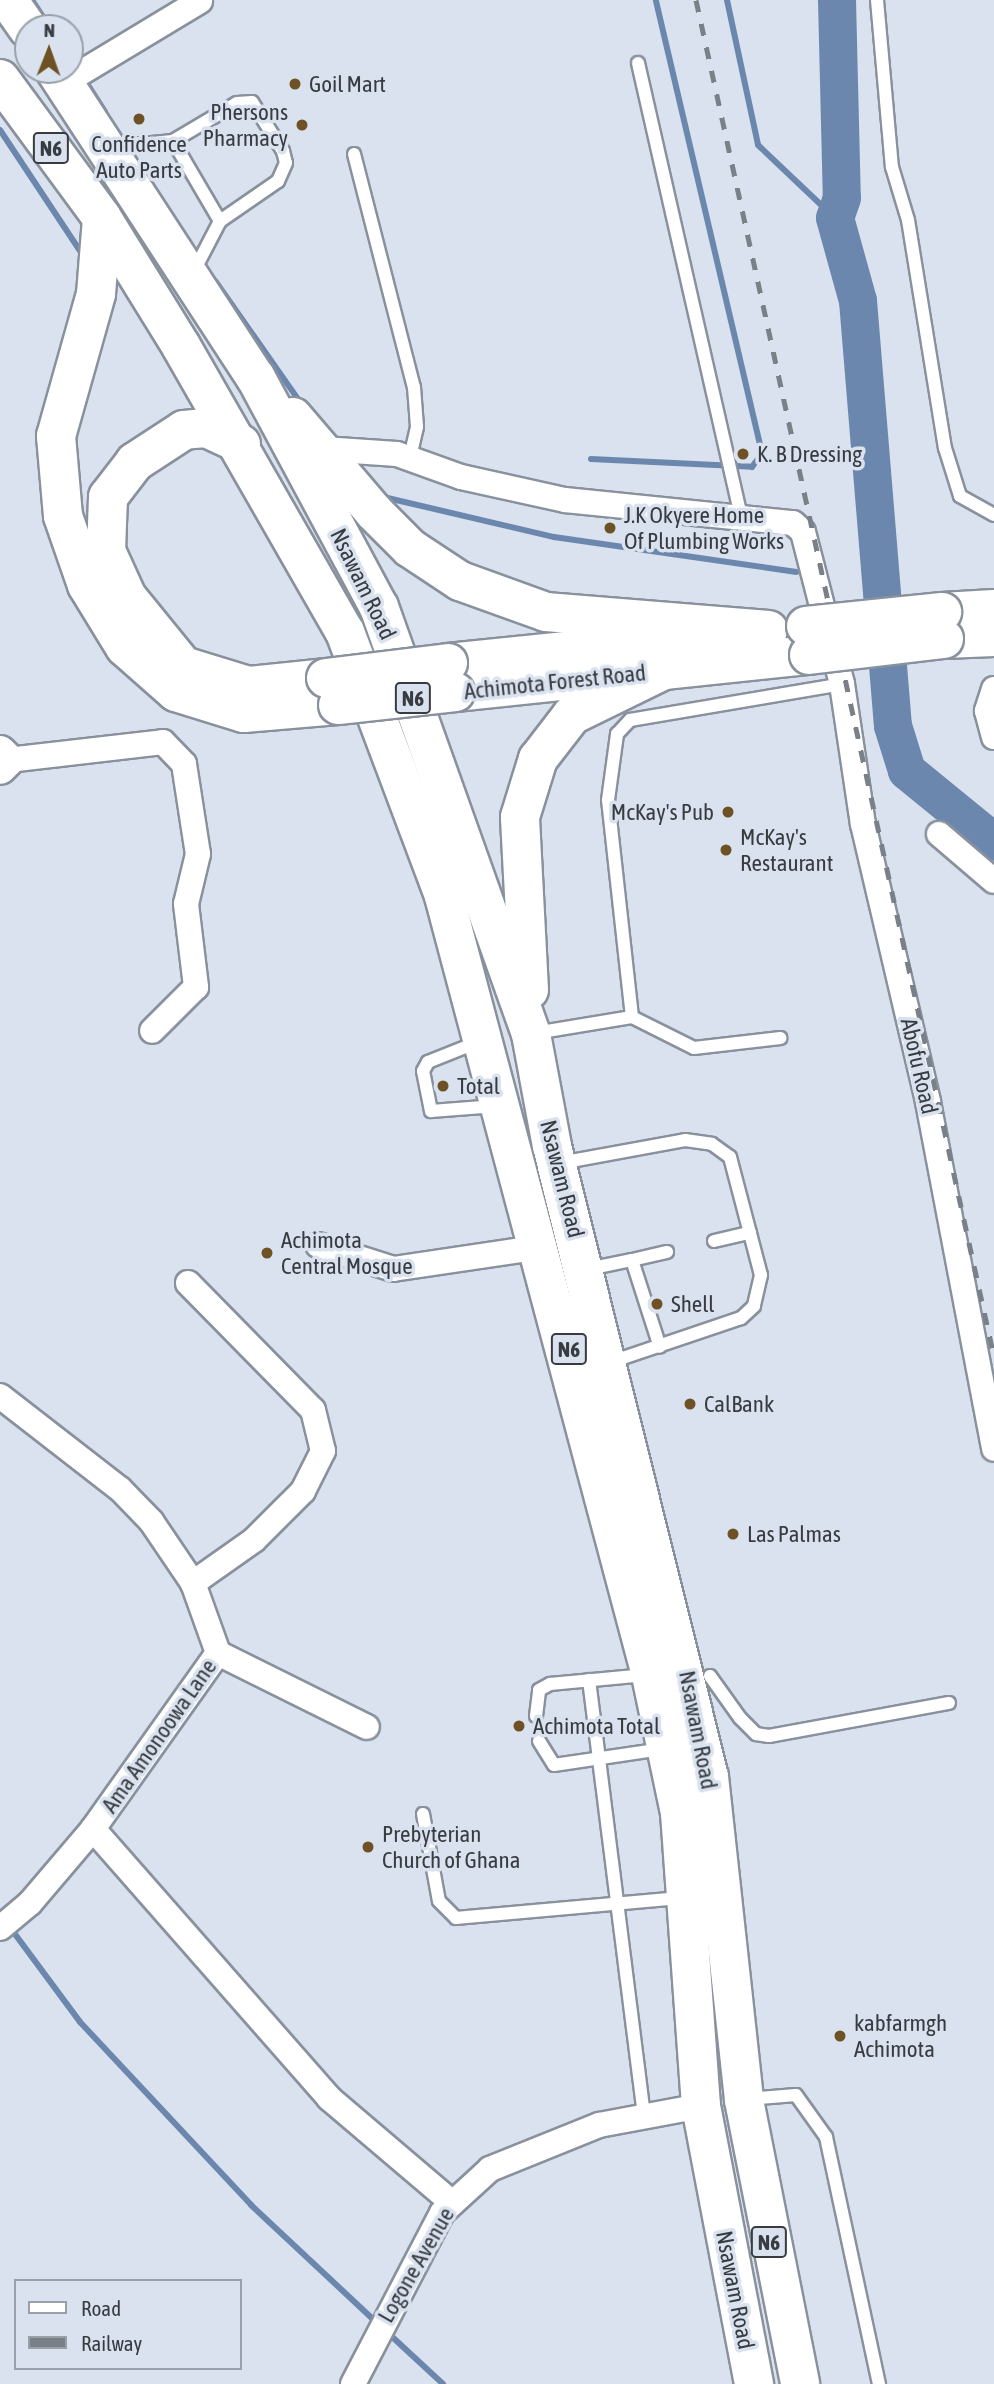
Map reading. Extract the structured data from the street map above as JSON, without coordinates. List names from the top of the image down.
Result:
{
  "streets": {
    "main road": ["N6", "Nsawam Road", "Achimota Forest Road"],
    "street": ["Abofu Road", "Ama Amonoowa Lane", "Logone Avenue"]
  },
  "crossings": [
    ["Nsawam Road", "Achimota Forest Road"],
    ["Nsawam Road", "Logone Avenue"]
  ],
  "places": [
    "Goil Mart",
    "Confidence Auto Parts",
    "Phersons Pharmacy",
    "K. B Dressing",
    "J.K Okyere Home Of Plumbing Works",
    "McKay's Pub",
    "McKay's Restaurant",
    "Total",
    "Achimota Central Mosque",
    "Shell",
    "CalBank",
    "Las Palmas",
    "Achimota Total",
    "Prebyterian Church of Ghana",
    "kabfarmgh Achimota"
  ],
  "legend": ["Road", "Railway"],
  "north": "top"
}
